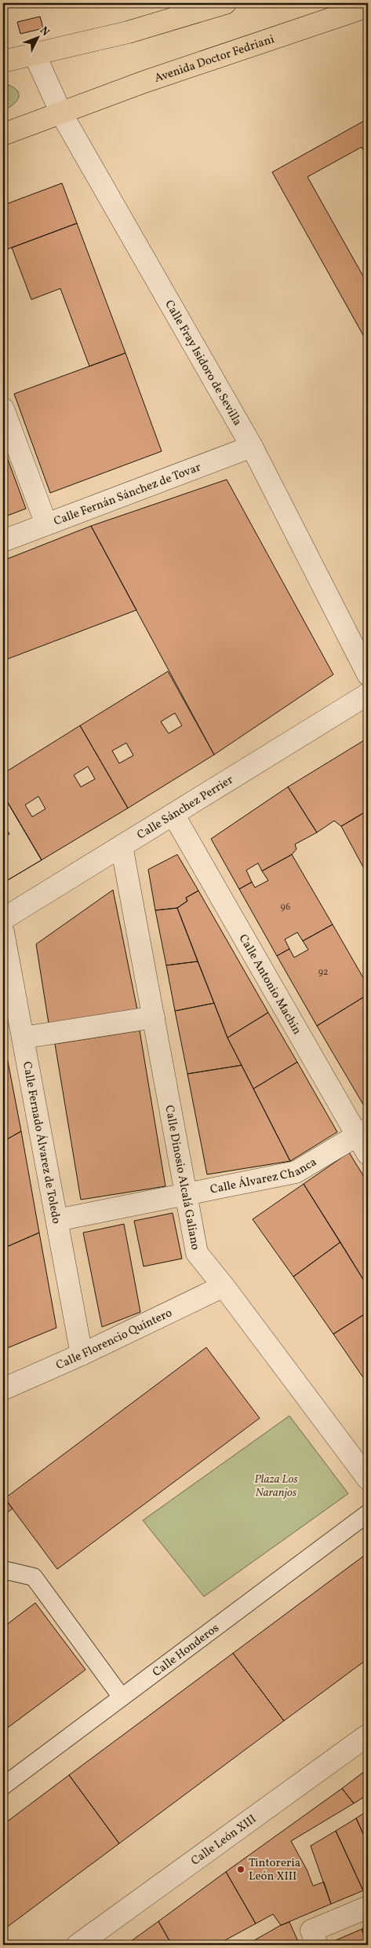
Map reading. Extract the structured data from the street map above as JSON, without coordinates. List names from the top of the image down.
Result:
{
  "streets": {
    "main road": ["Avenida Doctor Fedriani"],
    "street": [
      "Calle Fray Isidoro de Sevilla",
      "Calle Fernán Sánchez de Tovar",
      "Calle Sánchez Perrier",
      "Calle Antonio Machin",
      "Calle Fernado Álvarez de Toledo",
      "Calle Álvarez Chanca",
      "Calle Dinosio Alcalá Galiano",
      "Calle Florencio Quintero",
      "Calle León XIII"
    ],
    "lane": ["Calle Honderos"]
  },
  "crossings": [
    ["Avenida Doctor Fedriani", "Calle Fray Isidoro de Sevilla"],
    ["Calle Fray Isidoro de Sevilla", "Calle Fernán Sánchez de Tovar"],
    ["Calle Sánchez Perrier", "Calle Antonio Machin"],
    ["Calle Sánchez Perrier", "Calle Dinosio Alcalá Galiano"],
    ["Calle Antonio Machin", "Calle Álvarez Chanca"],
    ["Calle Fernado Álvarez de Toledo", "Calle Álvarez Chanca"],
    ["Calle Fernado Álvarez de Toledo", "Calle Florencio Quintero"],
    ["Calle Álvarez Chanca", "Calle Dinosio Alcalá Galiano"],
    ["Calle Dinosio Alcalá Galiano", "Calle Florencio Quintero"]
  ],
  "parks": ["Plaza Los Naranjos"],
  "places": ["Tintoreria León XIII"],
  "house_numbers": ["96", "92"],
  "north": "top right"
}
